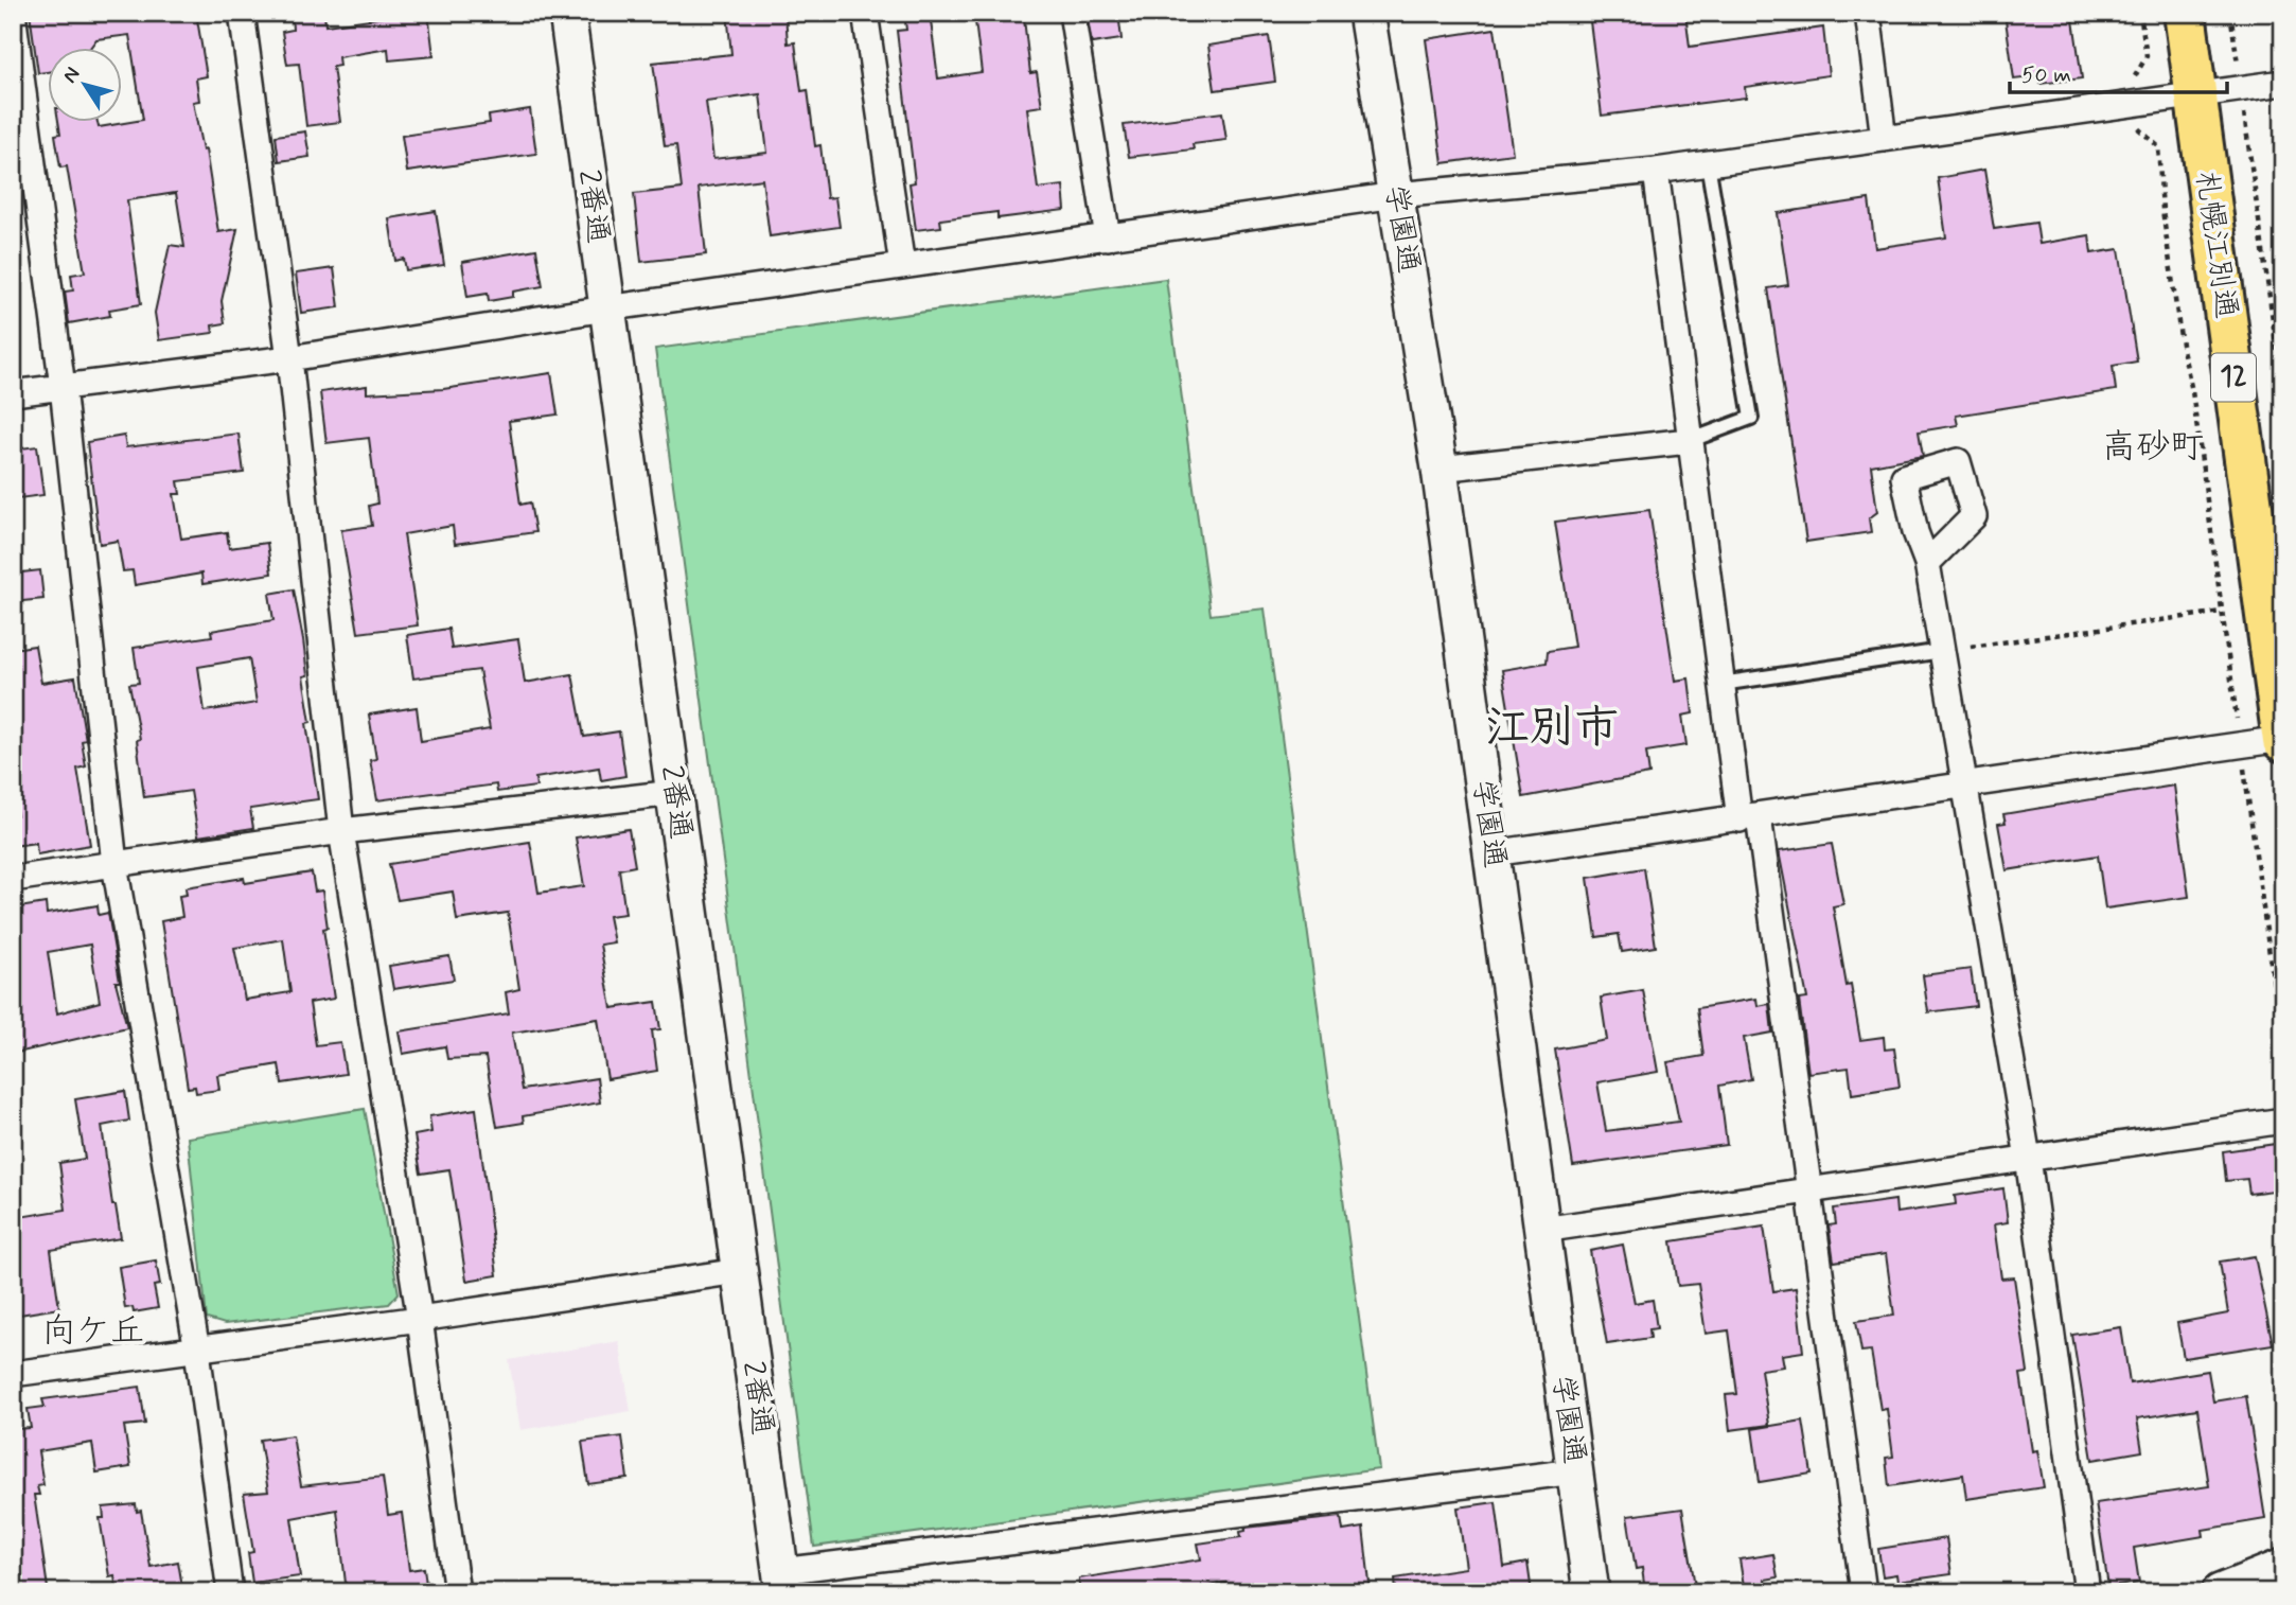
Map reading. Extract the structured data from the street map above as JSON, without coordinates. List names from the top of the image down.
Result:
{
  "streets": {
    "highway": ["札幌江別通", "12"],
    "street": ["2番通", "学園通"]
  },
  "districts": ["高砂町", "江別市", "向ケ丘"],
  "scale_bar": "50 m",
  "north": "top left"
}
